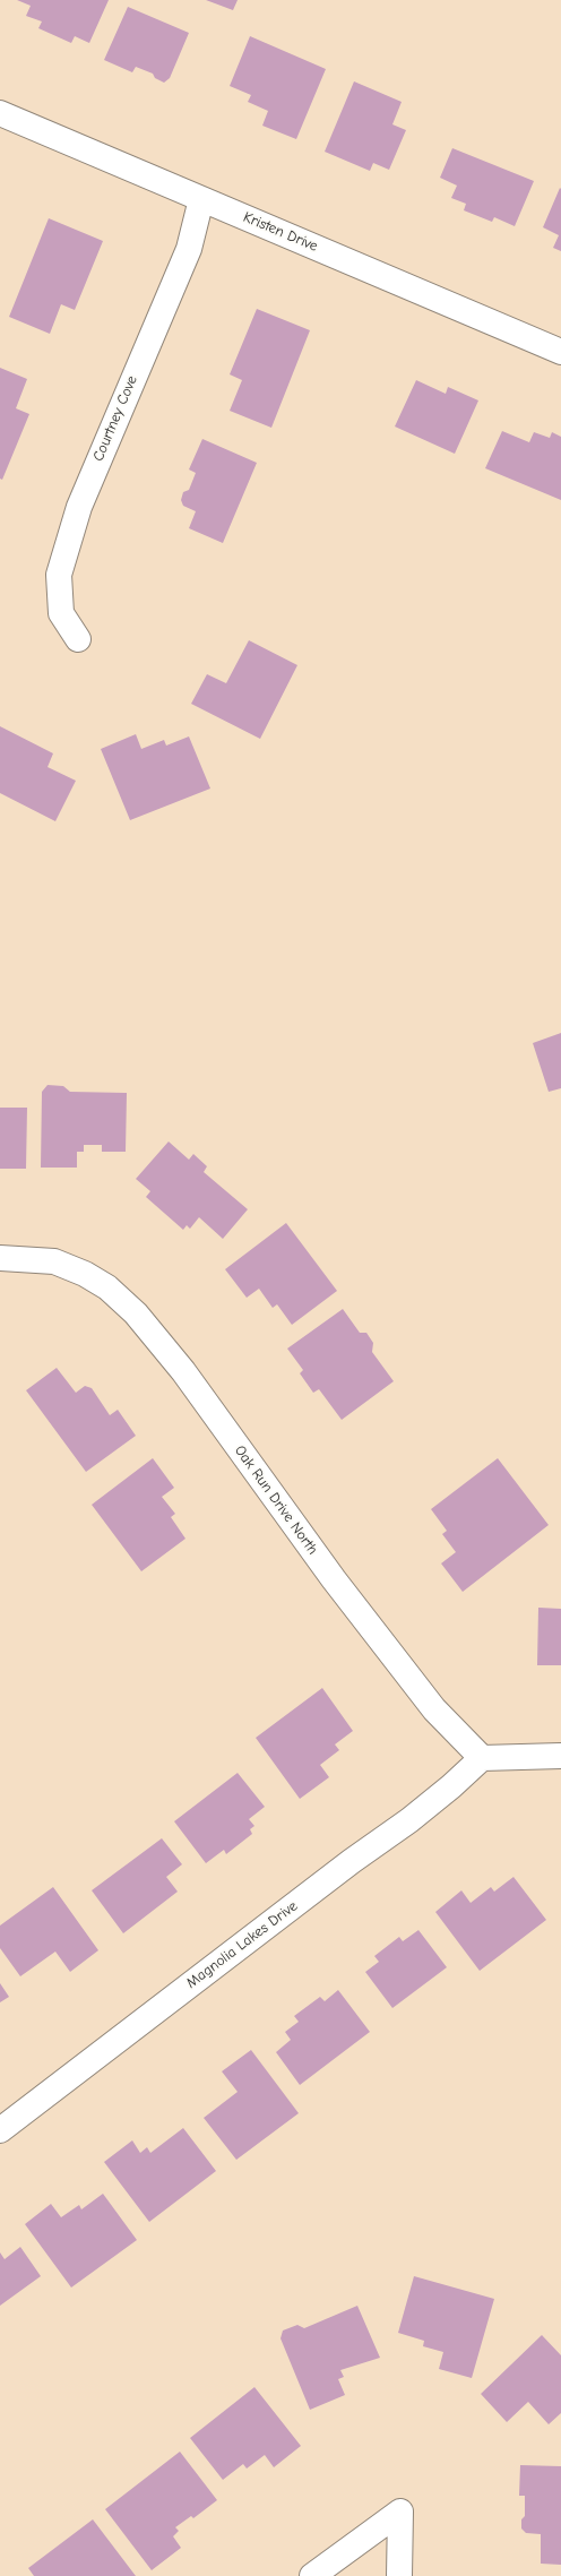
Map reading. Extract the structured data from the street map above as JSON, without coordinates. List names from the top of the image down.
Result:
{
  "streets": {
    "street": [
      "Kristen Drive",
      "Courtney Cove",
      "Oak Run Drive North",
      "Magnolia Lakes Drive"
    ]
  },
  "crossings": [
    ["Kristen Drive", "Courtney Cove"],
    ["Oak Run Drive North", "Magnolia Lakes Drive"]
  ]
}
